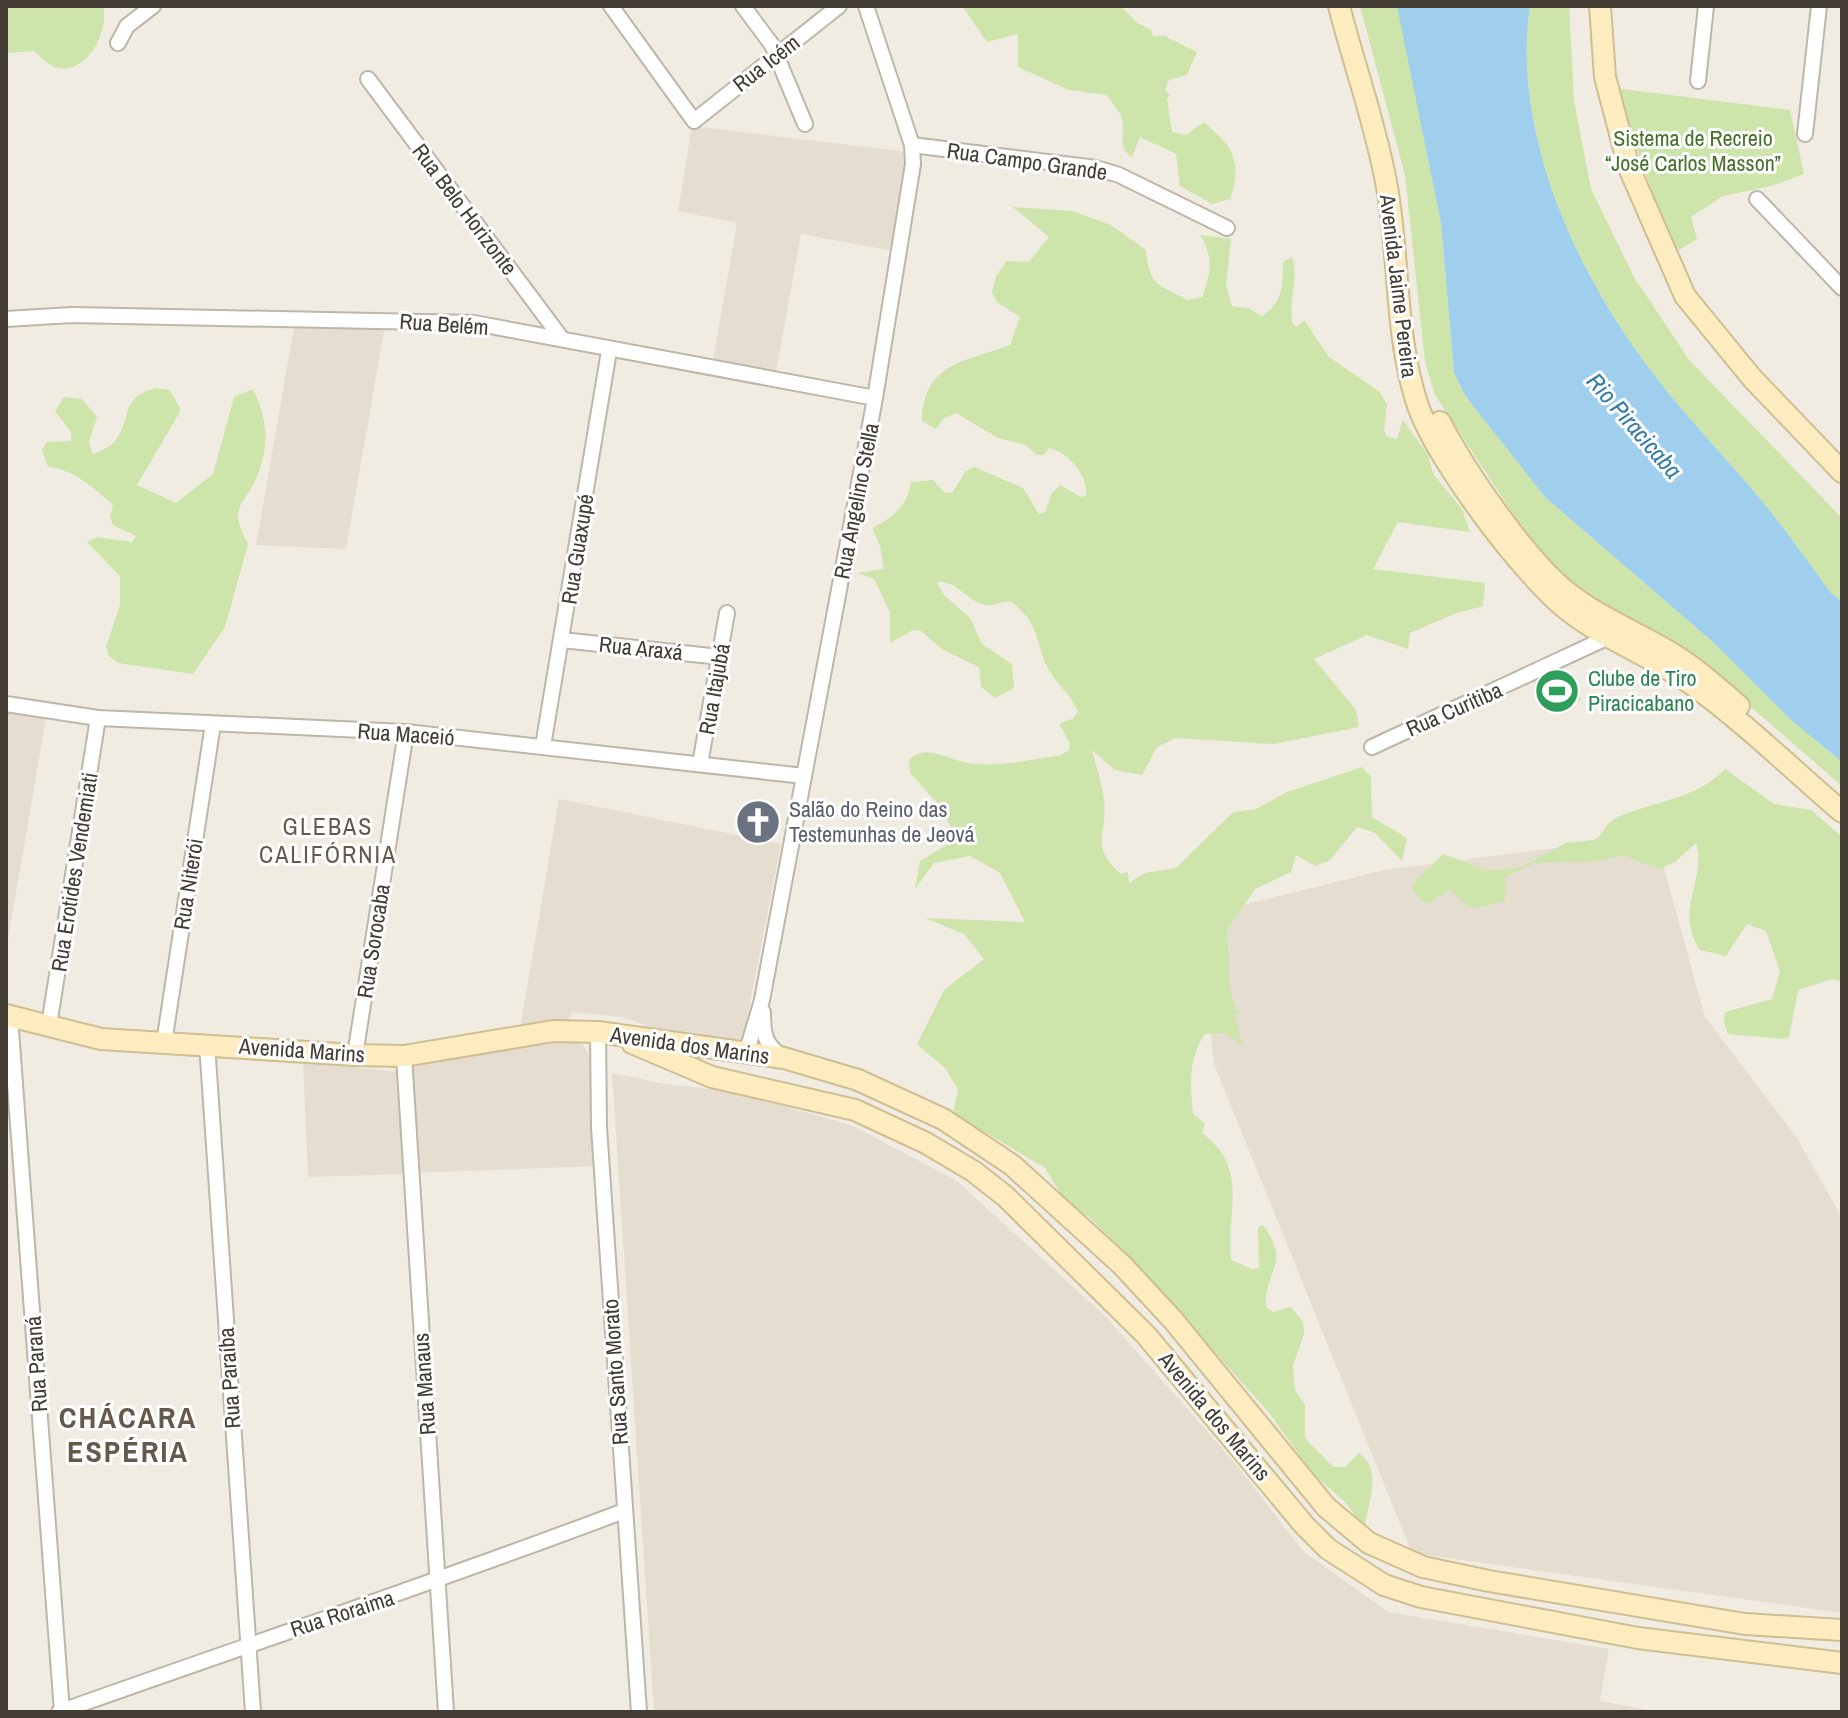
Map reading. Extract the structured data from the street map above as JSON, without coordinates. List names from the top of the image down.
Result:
{
  "streets": {
    "street": [
      "Rua Icém",
      "Rua Campo Grande",
      "Rua Belo Horizonte",
      "Avenida Jaime Pereira",
      "Rua Belém",
      "Rua Angelino Stella",
      "Rua Guaxupé",
      "Rua Araxá",
      "Rua Itajubá",
      "Rua Curitiba",
      "Rua Maceió",
      "Rua Erotides Vendemiati",
      "Rua Niterói",
      "Rua Sorocaba",
      "Avenida dos Marins",
      "Avenida Marins",
      "Rua Paraná",
      "Rua Santo Morato",
      "Rua Paraíba",
      "Rua Manaus",
      "Rua Roraima"
    ]
  },
  "crossings": [
    ["Rua Campo Grande", "Rua Angelino Stella"],
    ["Rua Belo Horizonte", "Rua Belém"],
    ["Avenida Jaime Pereira", "Rua Curitiba"],
    ["Rua Belém", "Rua Angelino Stella"],
    ["Rua Belém", "Rua Guaxupé"],
    ["Rua Angelino Stella", "Rua Maceió"],
    ["Rua Guaxupé", "Rua Araxá"],
    ["Rua Guaxupé", "Rua Maceió"],
    ["Rua Araxá", "Rua Itajubá"],
    ["Rua Itajubá", "Rua Maceió"],
    ["Rua Maceió", "Rua Erotides Vendemiati"],
    ["Rua Maceió", "Rua Niterói"],
    ["Rua Maceió", "Rua Sorocaba"],
    ["Rua Erotides Vendemiati", "Avenida Marins"],
    ["Rua Niterói", "Avenida Marins"],
    ["Rua Sorocaba", "Avenida Marins"],
    ["Avenida dos Marins", "Avenida Marins"],
    ["Avenida dos Marins", "Rua Santo Morato"],
    ["Avenida Marins", "Rua Paraná"],
    ["Avenida Marins", "Rua Santo Morato"],
    ["Avenida Marins", "Rua Paraíba"],
    ["Avenida Marins", "Rua Manaus"],
    ["Rua Paraná", "Rua Roraima"],
    ["Rua Santo Morato", "Rua Roraima"],
    ["Rua Paraíba", "Rua Roraima"],
    ["Rua Manaus", "Rua Roraima"]
  ],
  "districts": ["GLEBAS CALIFÓRNIA", "CHÁCARA ESPÉRIA"],
  "water": ["Rio Piracicaba"],
  "parks": ["Sistema de Recreio “José Carlos Masson”"],
  "places": {
    "sports": ["Clube de Tiro Piracicabano"],
    "church": ["Salão do Reino das Testemunhas de Jeová"]
  }
}
